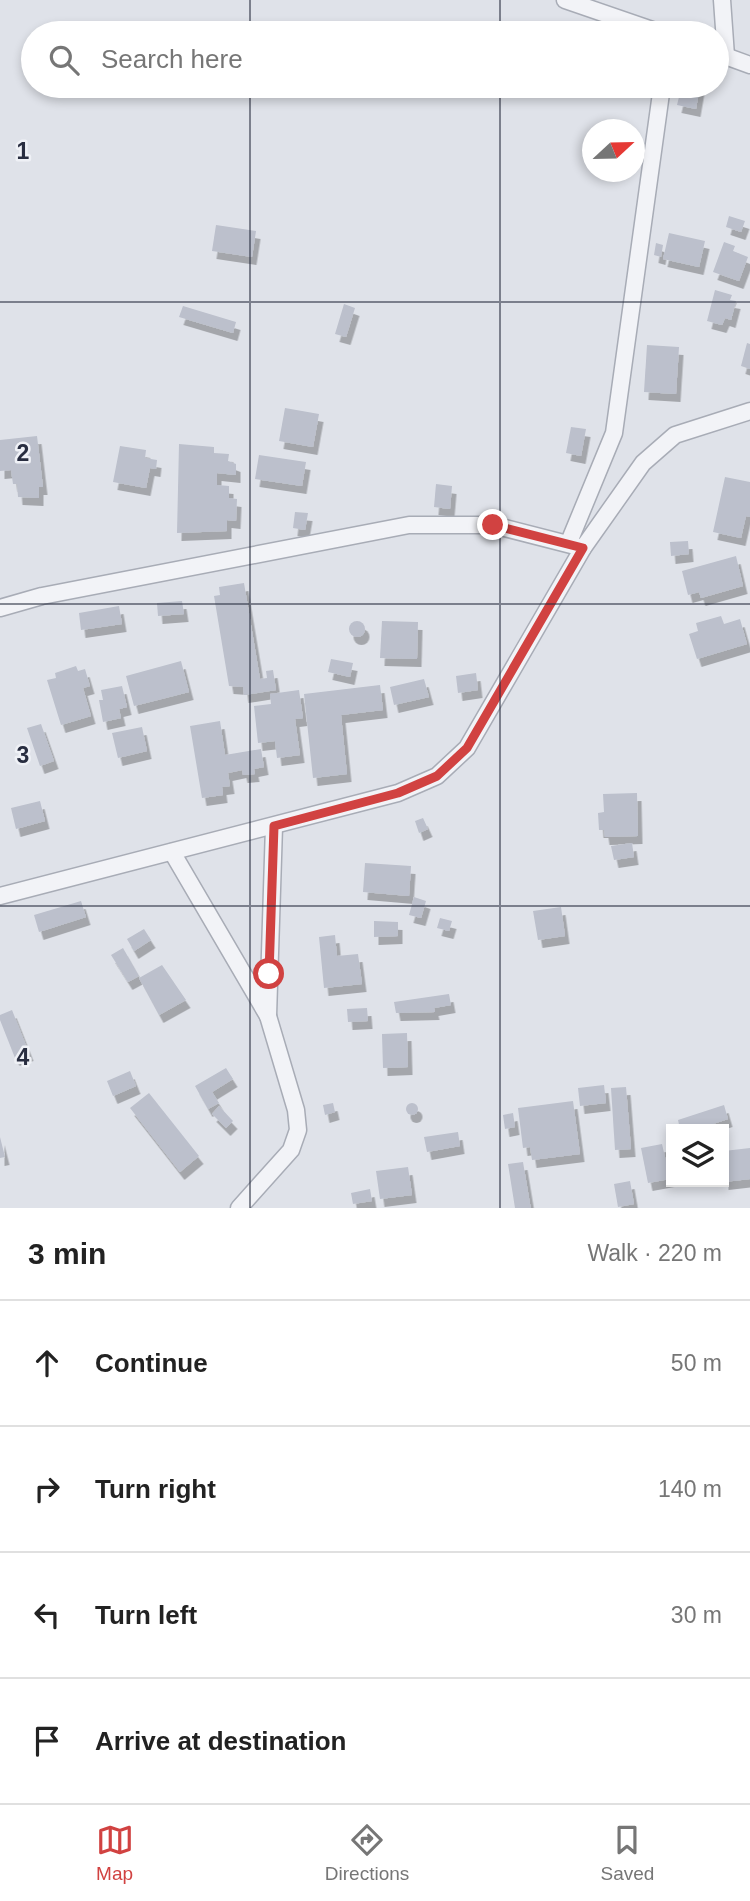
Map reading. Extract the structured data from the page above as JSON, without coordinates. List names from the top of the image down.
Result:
{
  "north": "right",
  "page": {
    "search": "Search here",
    "heading": ["3 min", "Walk · 220 m"],
    "list": [
      ["Continue", "50 m"],
      ["Turn right", "140 m"],
      ["Turn left", "30 m"],
      "Arrive at destination"
    ],
    "nav": ["Map", "Directions", "Saved"]
  },
  "grid": {
    "rows": [
      "1",
      "2",
      "3",
      "4"
    ]
  }
}
